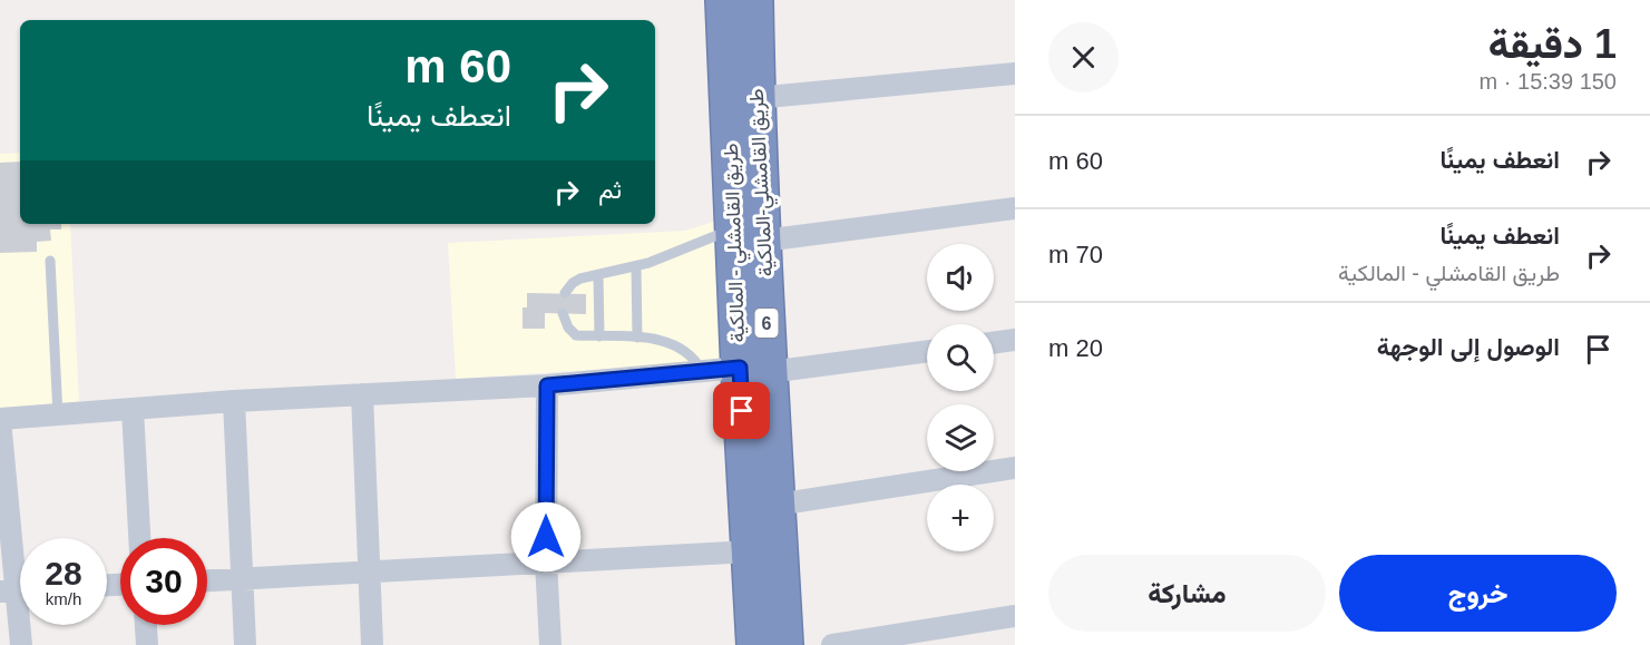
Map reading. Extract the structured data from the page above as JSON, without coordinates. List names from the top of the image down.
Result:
{
  "streets": {
    "highway": ["طريق القامشلي-المالكية", "طريق القامشلي - المالكية", "6"]
  },
  "crossings": [
    ["طريق القامشلي-المالكية", "طريق القامشلي - المالكية"],
    ["طريق القامشلي - المالكية", "6"]
  ],
  "page": {
    "heading": ["1 دقيقة", "150 m · 15:39"],
    "turn": ["60 m", "انعطف يمينًا"],
    "list": [
      {
        "name": "انعطف يمينًا",
        "value": "60 m"
      },
      {
        "name": "انعطف يمينًا",
        "note": "طريق القامشلي - المالكية",
        "value": "70 m"
      },
      {
        "name": "الوصول إلى الوجهة",
        "value": "20 m"
      }
    ],
    "then": "ثم",
    "map_buttons": "+",
    "speed": "28 km/h",
    "limit": "30",
    "buttons": ["خروج", "مشاركة"]
  }
}
